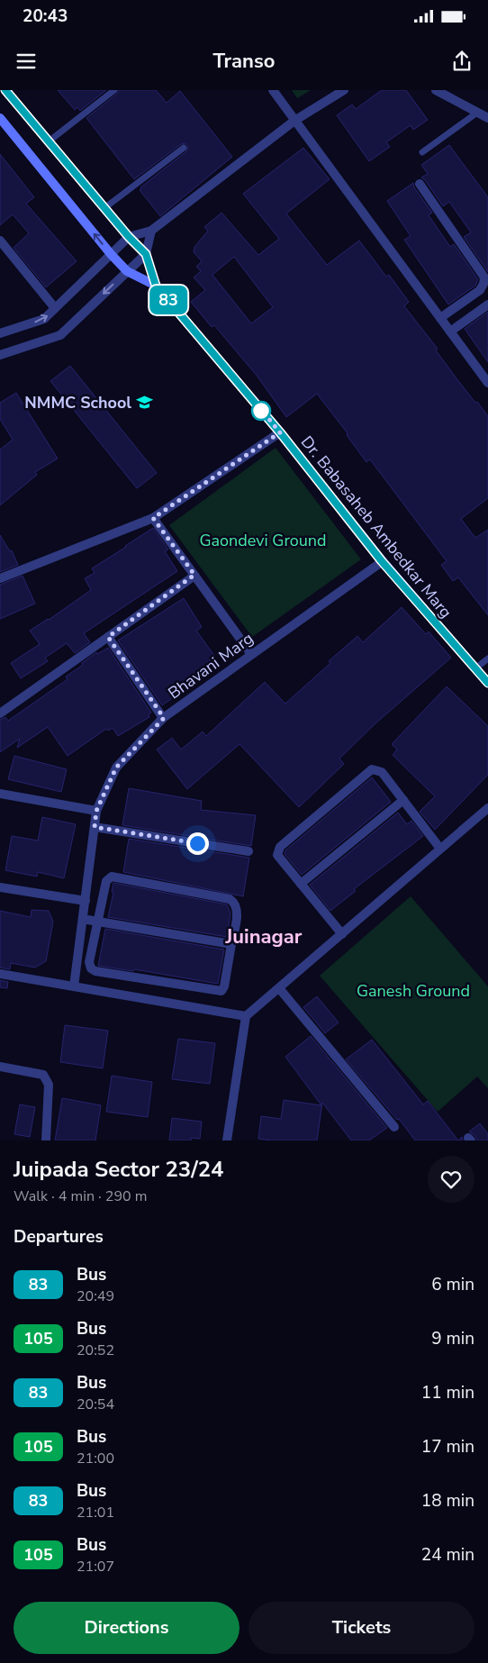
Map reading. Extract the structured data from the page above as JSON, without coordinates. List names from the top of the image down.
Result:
{
  "streets": {
    "main road": ["Dr. Babasaheb Ambedkar Marg"],
    "street": ["Bhavani Marg"]
  },
  "crossings": [
    ["Dr. Babasaheb Ambedkar Marg", "Bhavani Marg"]
  ],
  "districts": ["Juinagar"],
  "parks": ["Gaondevi Ground", "Ganesh Ground"],
  "places": {
    "school or university": ["NMMC School"]
  },
  "lines": ["bus line 83"],
  "page": {
    "status": "20:43",
    "header": "Transo",
    "on_map": "83",
    "heading": [
      ["Juipada Sector 23/24", "Walk · 4 min · 290 m"],
      "Departures"
    ],
    "list": [
      {
        "mark": "83",
        "name": "Bus",
        "note": "20:49",
        "value": "6 min"
      },
      {
        "mark": "105",
        "name": "Bus",
        "note": "20:52",
        "value": "9 min"
      },
      {
        "mark": "83",
        "name": "Bus",
        "note": "20:54",
        "value": "11 min"
      },
      {
        "mark": "105",
        "name": "Bus",
        "note": "21:00",
        "value": "17 min"
      },
      {
        "mark": "83",
        "name": "Bus",
        "note": "21:01",
        "value": "18 min"
      },
      {
        "mark": "105",
        "name": "Bus",
        "note": "21:07",
        "value": "24 min"
      }
    ],
    "buttons": ["Directions", "Tickets"]
  }
}
